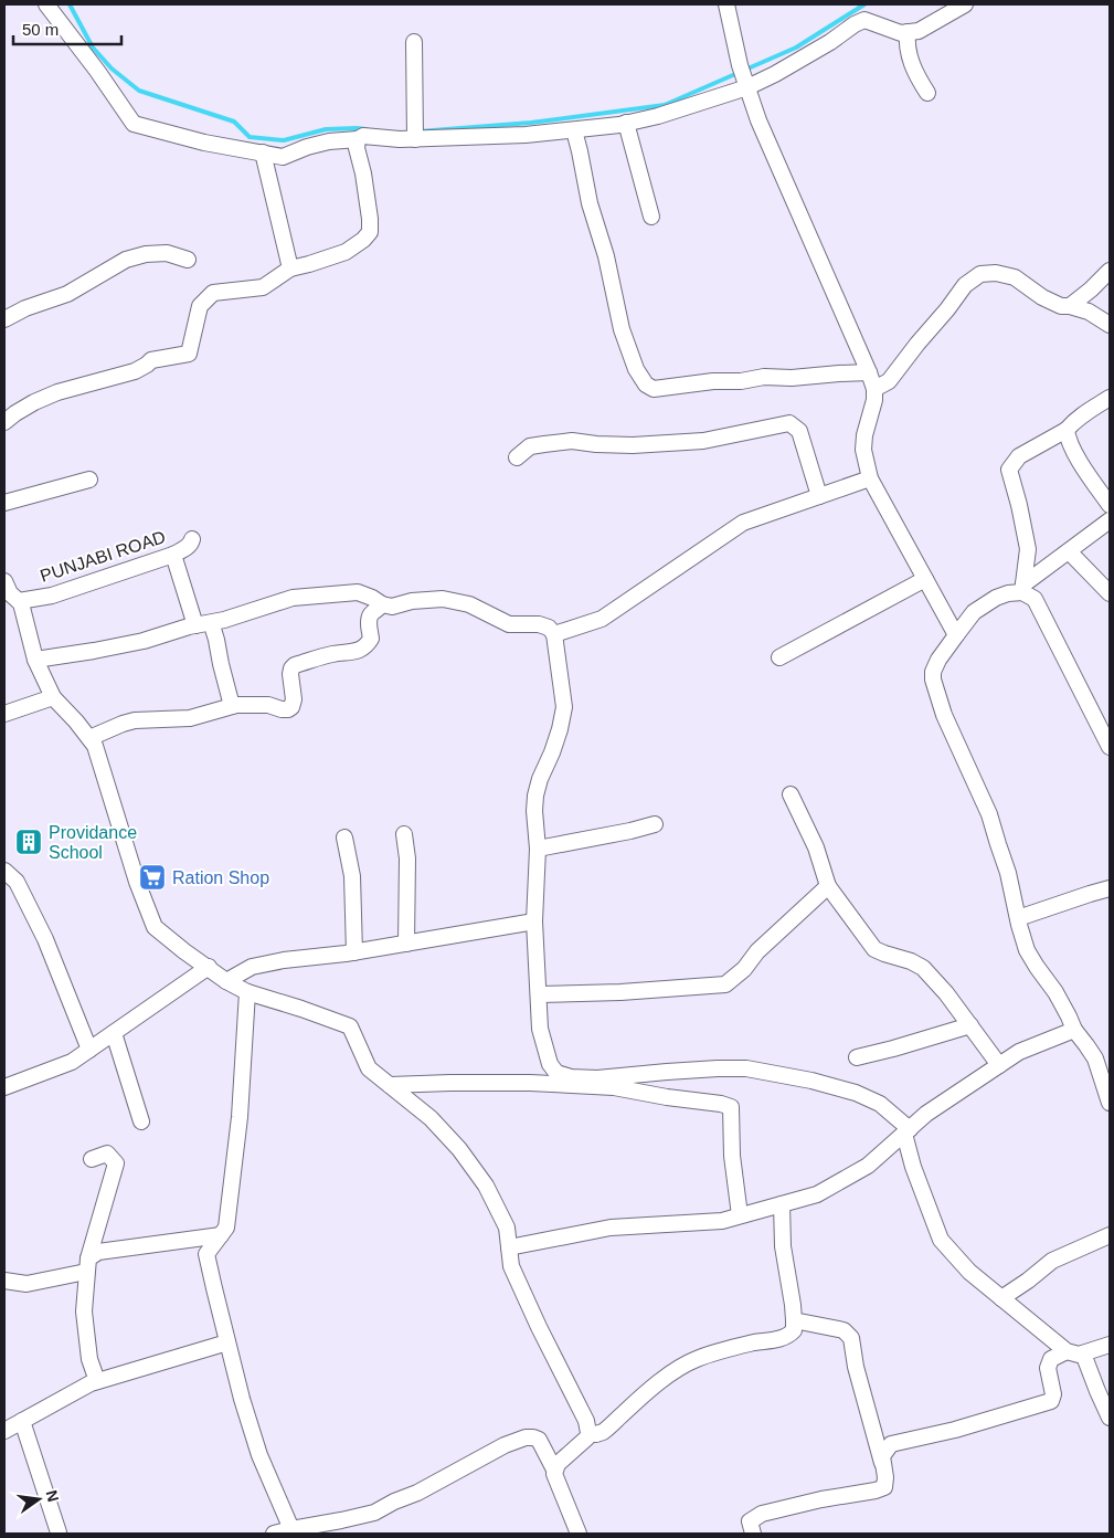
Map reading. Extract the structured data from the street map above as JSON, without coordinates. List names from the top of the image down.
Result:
{
  "streets": {
    "street": ["PUNJABI ROAD"]
  },
  "places": {
    "building": ["Providance School"],
    "supermarket": ["Ration Shop"]
  },
  "scale_bar": "50 m",
  "north": "right"
}
